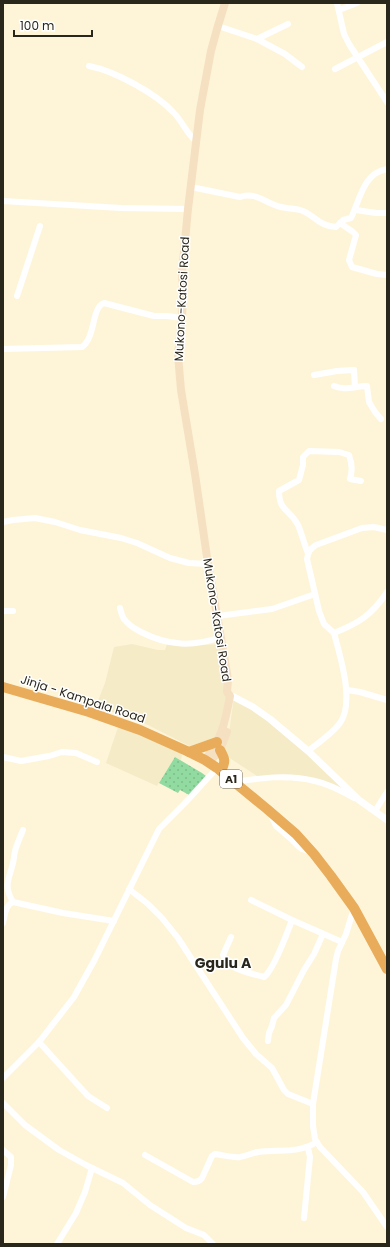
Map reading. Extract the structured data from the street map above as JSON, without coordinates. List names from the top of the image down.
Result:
{
  "streets": {
    "highway": ["Jinja - Kampala Road", "A1"],
    "main road": ["Mukono-Katosi Road"]
  },
  "crossings": [
    ["Mukono-Katosi Road", "Jinja - Kampala Road"]
  ],
  "districts": ["Ggulu A"],
  "scale_bar": "100 m"
}
